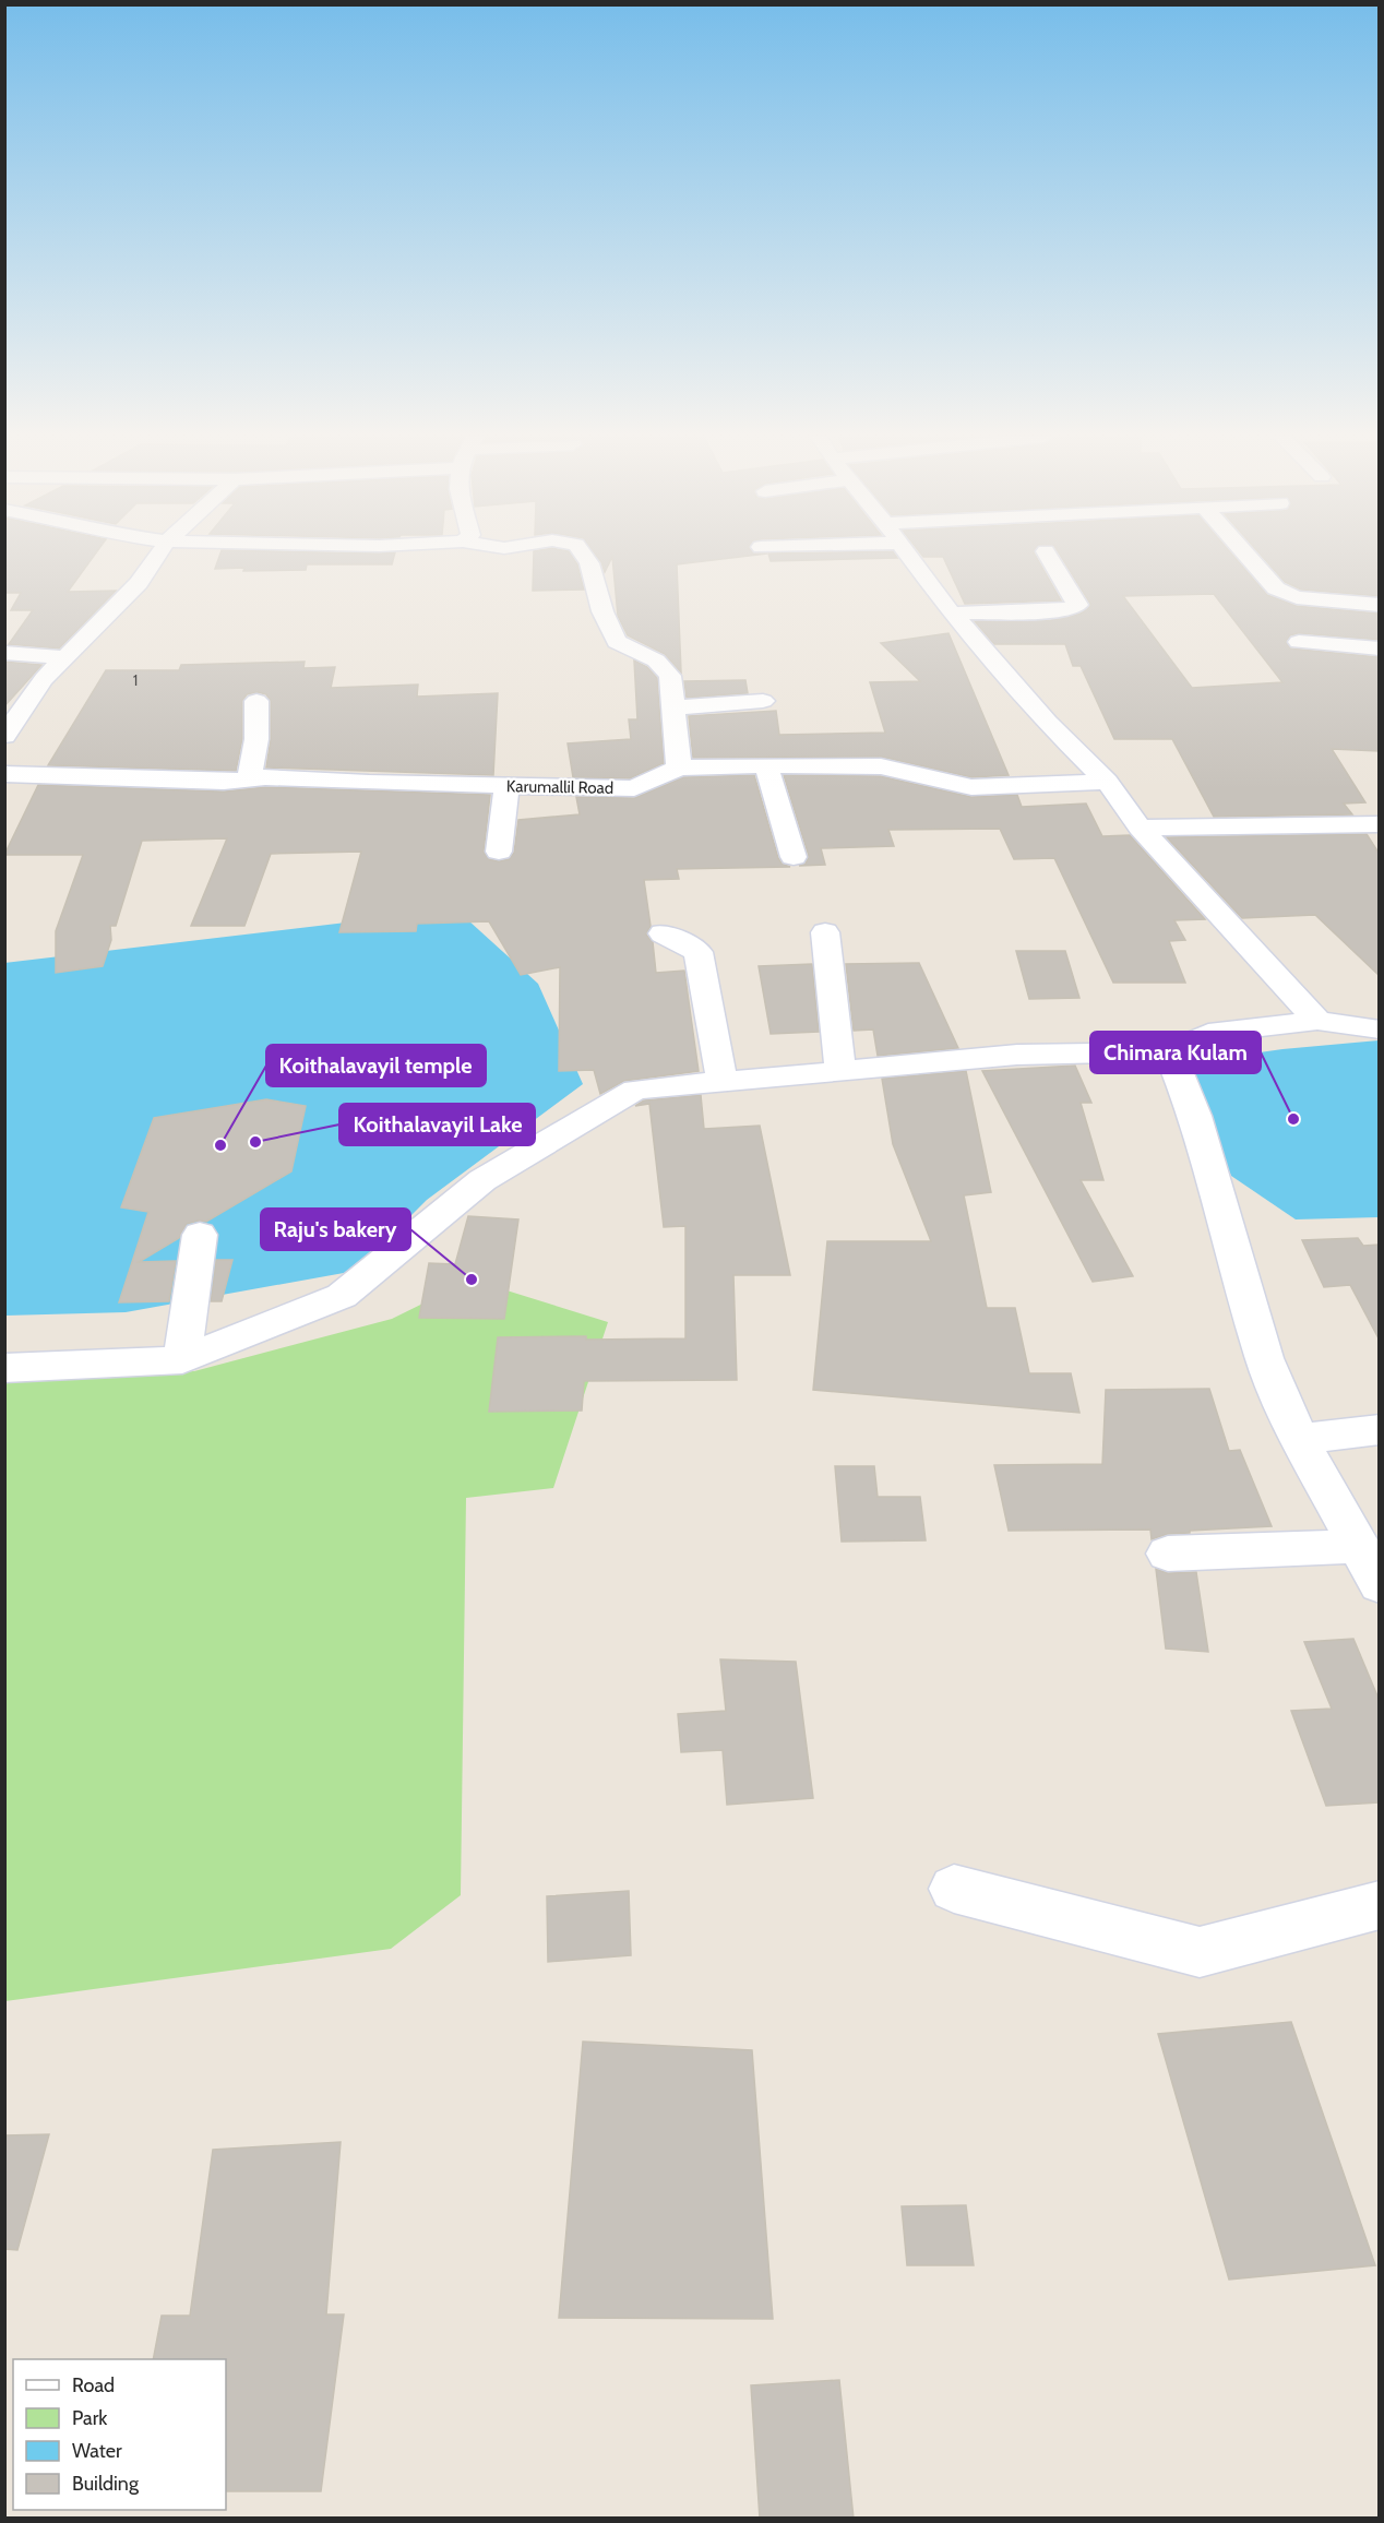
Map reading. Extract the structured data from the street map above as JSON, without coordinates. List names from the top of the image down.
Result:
{
  "streets": {
    "street": ["Karumallil Road"]
  },
  "places": [
    "Chimara Kulam",
    "Koithalavayil Lake",
    "Koithalavayil temple",
    "Raju's bakery"
  ],
  "house_numbers": ["1"],
  "legend": [
    "Road",
    "Park",
    "Water",
    "Building"
  ]
}
